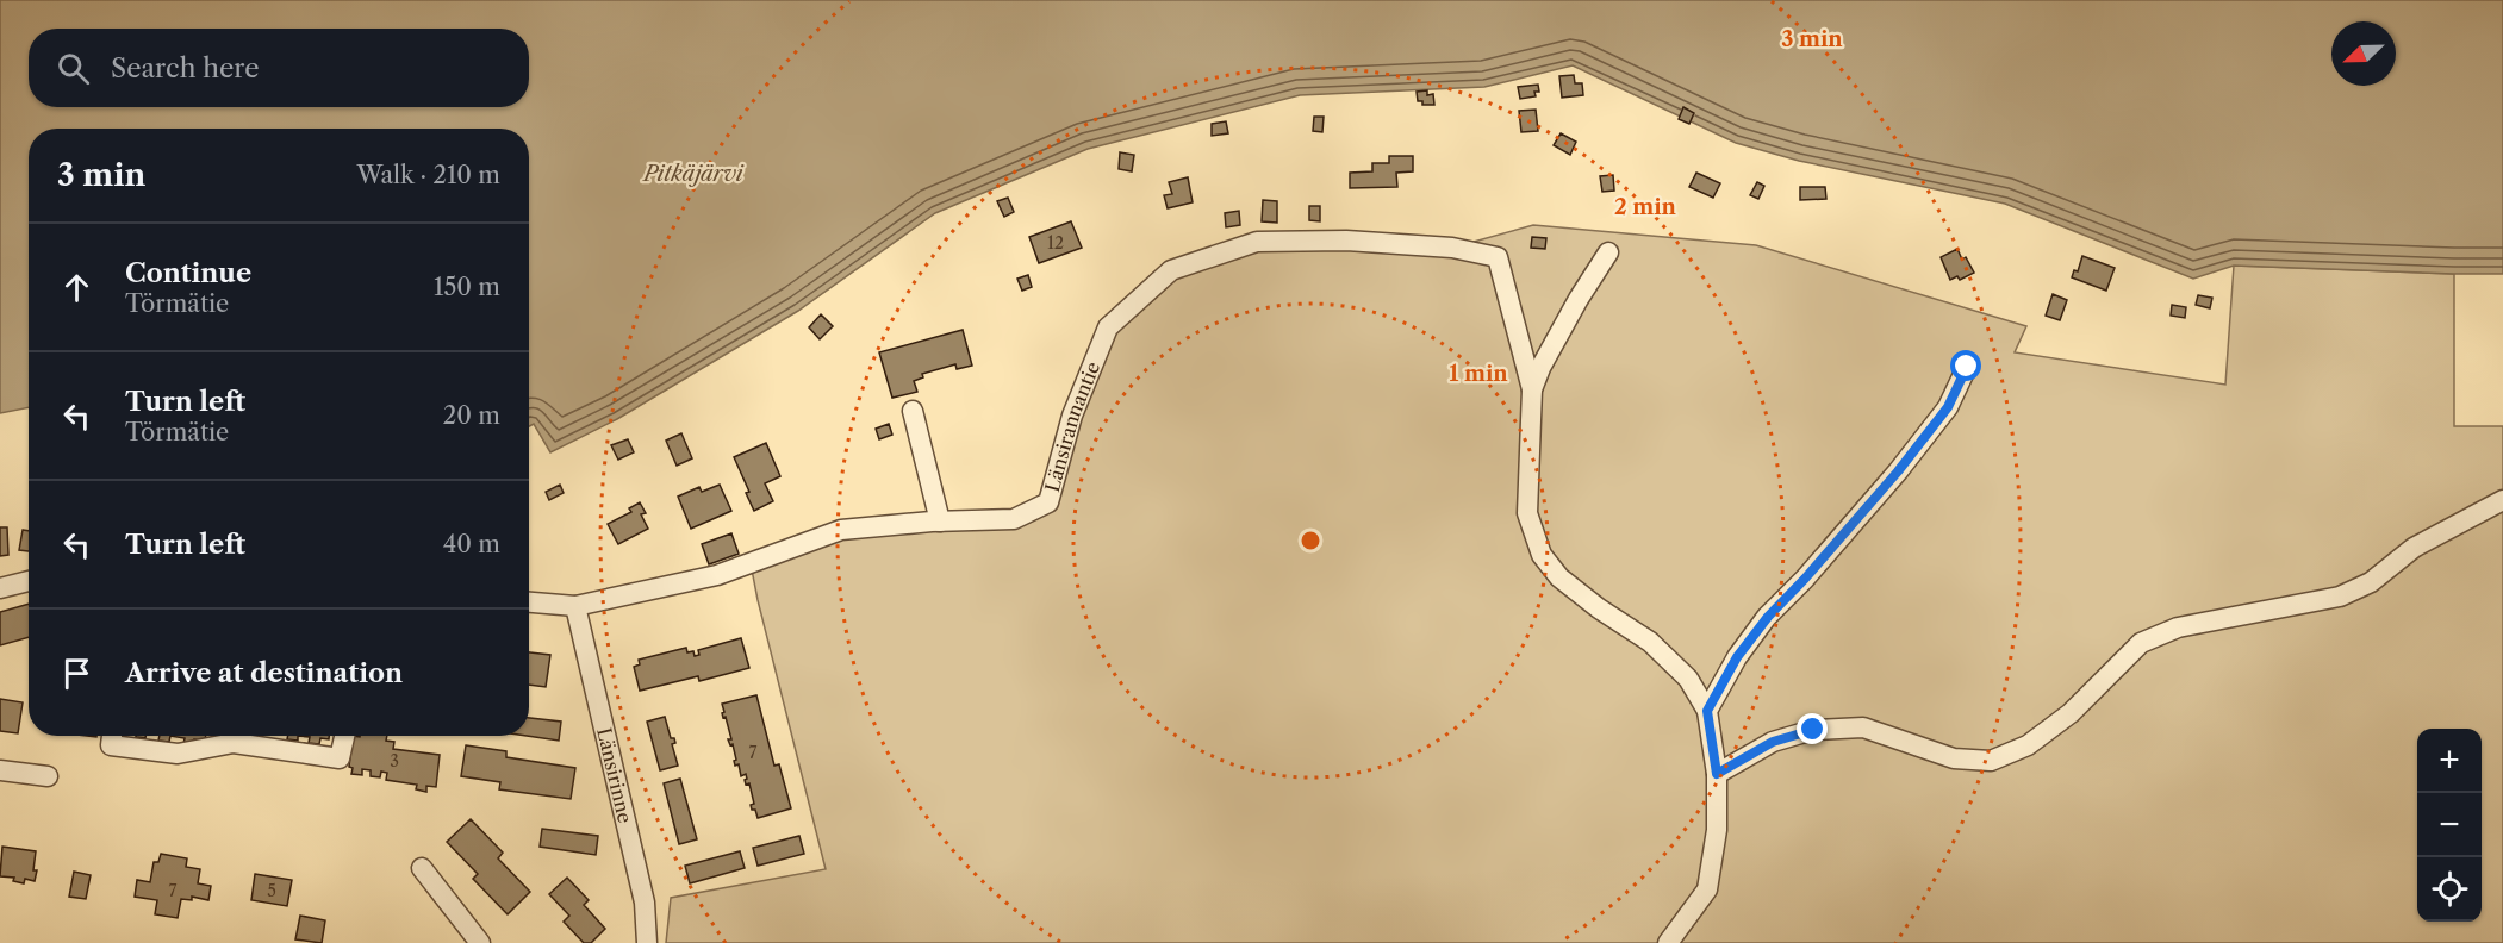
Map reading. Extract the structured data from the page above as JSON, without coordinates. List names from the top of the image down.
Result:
{
  "streets": {
    "street": ["Länsirannantie", "Länsirinne"]
  },
  "crossings": [
    ["Länsirannantie", "Länsirinne"]
  ],
  "water": ["Pitkäjärvi"],
  "house_numbers": [
    "12",
    "7",
    "3",
    "7",
    "5"
  ],
  "north": "bottom left",
  "page": {
    "search": "Search here",
    "heading": ["3 min", "Walk · 210 m"],
    "list": [
      ["Continue", "Törmätie", "150 m"],
      ["Turn left", "Törmätie", "20 m"],
      ["Turn left", "40 m"],
      "Arrive at destination"
    ],
    "map_buttons": ["+", "−"]
  },
  "rings": ["3 min", "2 min", "1 min"]
}
